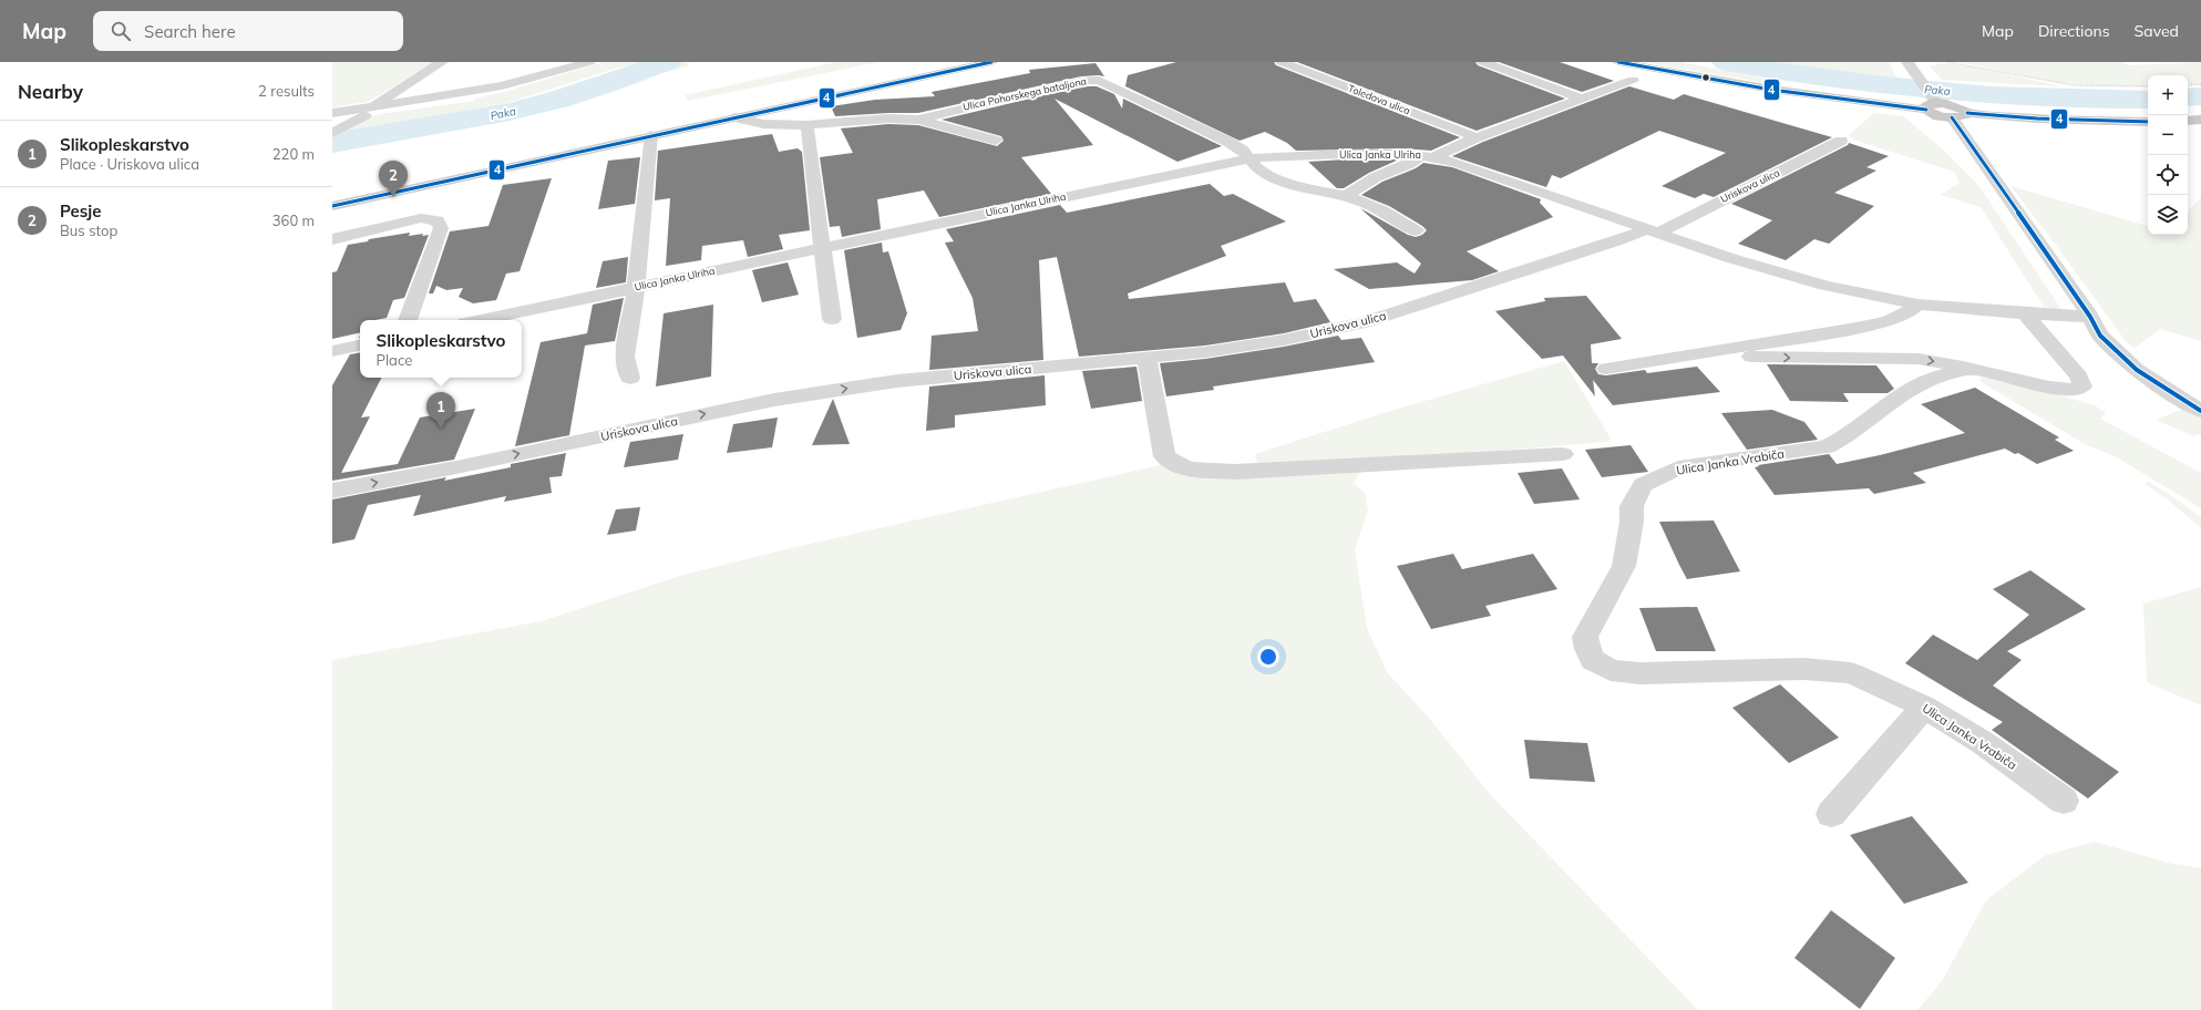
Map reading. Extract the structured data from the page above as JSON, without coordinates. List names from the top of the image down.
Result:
{
  "streets": {
    "street": [
      "Ulica Pohorskega bataljona",
      "Toledova ulica",
      "Ulica Janka Ulriha",
      "Uriskova ulica",
      "Ulica Janka Vrabiča"
    ]
  },
  "crossings": [
    ["Ulica Pohorskega bataljona", "Ulica Janka Ulriha"],
    ["Toledova ulica", "Ulica Janka Ulriha"]
  ],
  "one_way": ["Uriskova ulica"],
  "water": ["Paka"],
  "lines": ["transit line 4"],
  "page": {
    "header": "Map",
    "search": "Search here",
    "nav": ["Map", "Directions", "Saved"],
    "heading": ["Nearby", "2 results"],
    "map_buttons": ["+", "−"],
    "list": [
      {
        "mark": "1",
        "name": "Slikopleskarstvo",
        "note": "Place · Uriskova ulica",
        "value": "220 m"
      },
      {
        "mark": "2",
        "name": "Pesje",
        "note": "Bus stop",
        "value": "360 m"
      }
    ],
    "pins": ["2", "1"],
    "popup": ["Slikopleskarstvo", "Place"]
  }
}
